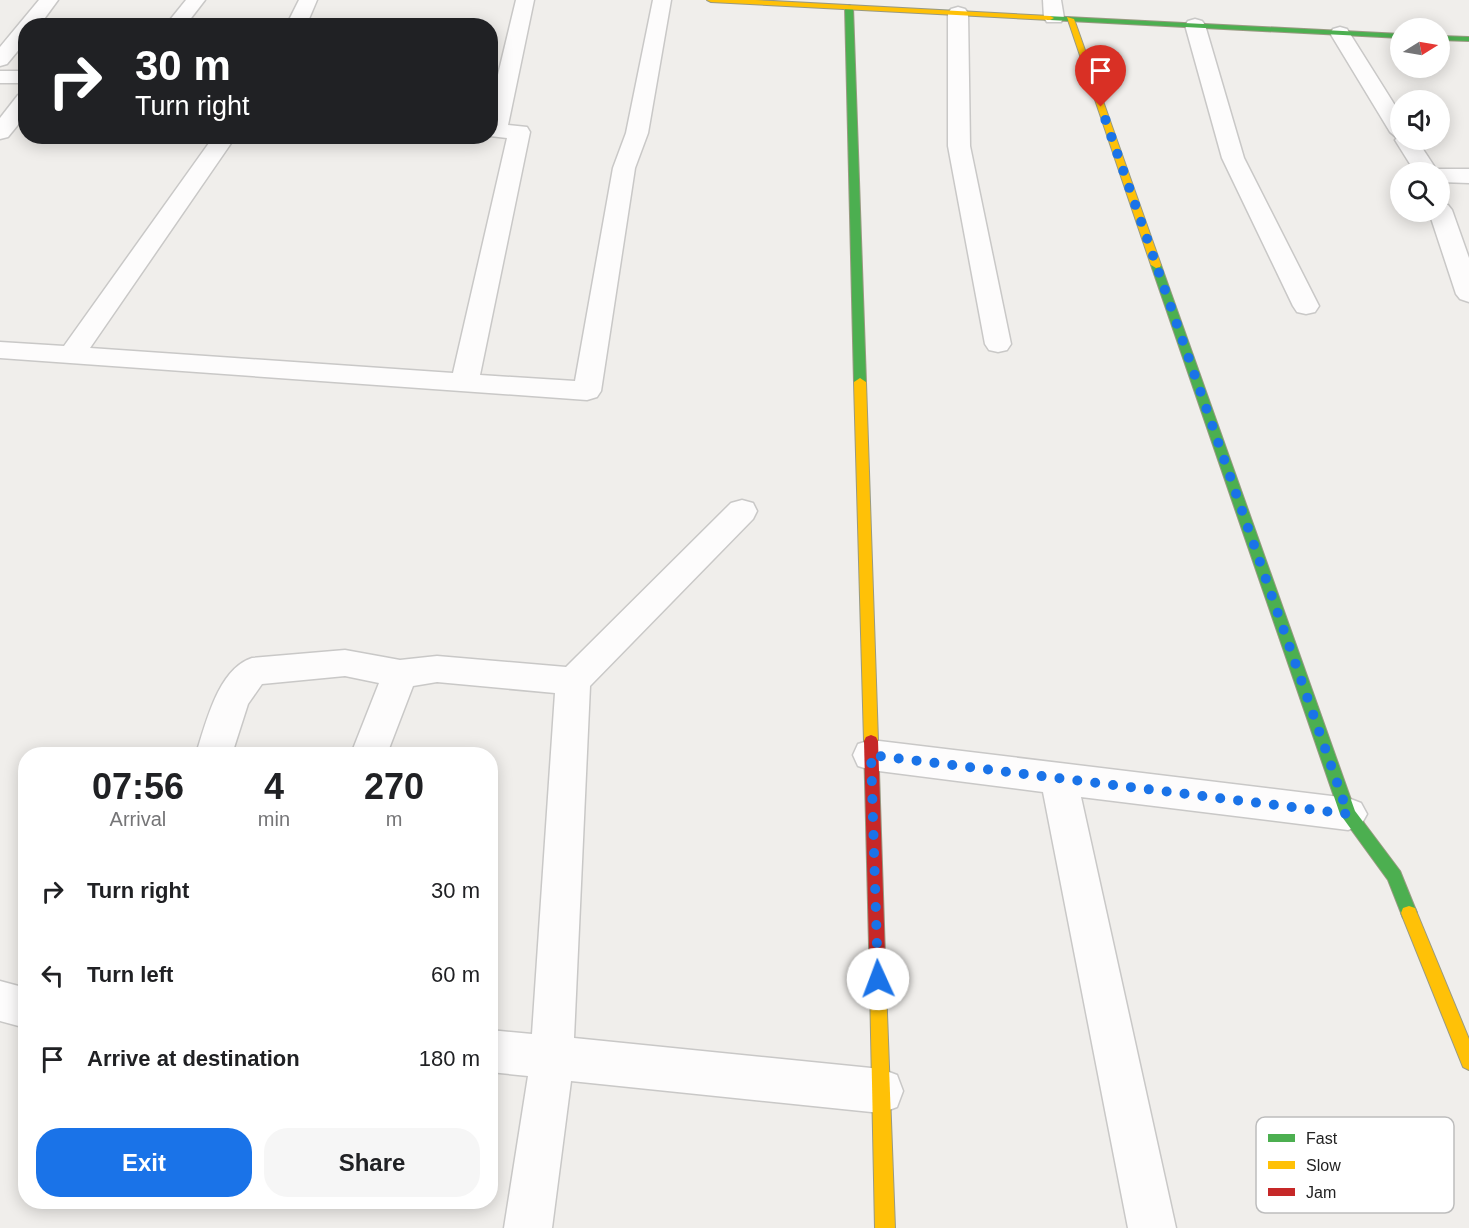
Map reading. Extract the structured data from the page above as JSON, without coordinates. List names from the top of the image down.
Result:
{
  "legend": ["Fast", "Slow", "Jam"],
  "north": "right",
  "page": {
    "turn": ["30 m", "Turn right"],
    "eta": [
      "07:56",
      "Arrival",
      "4",
      "min",
      "270",
      "m"
    ],
    "list": [
      {
        "name": "Turn right",
        "value": "30 m"
      },
      {
        "name": "Turn left",
        "value": "60 m"
      },
      {
        "name": "Arrive at destination",
        "value": "180 m"
      }
    ],
    "buttons": ["Exit", "Share"]
  }
}
